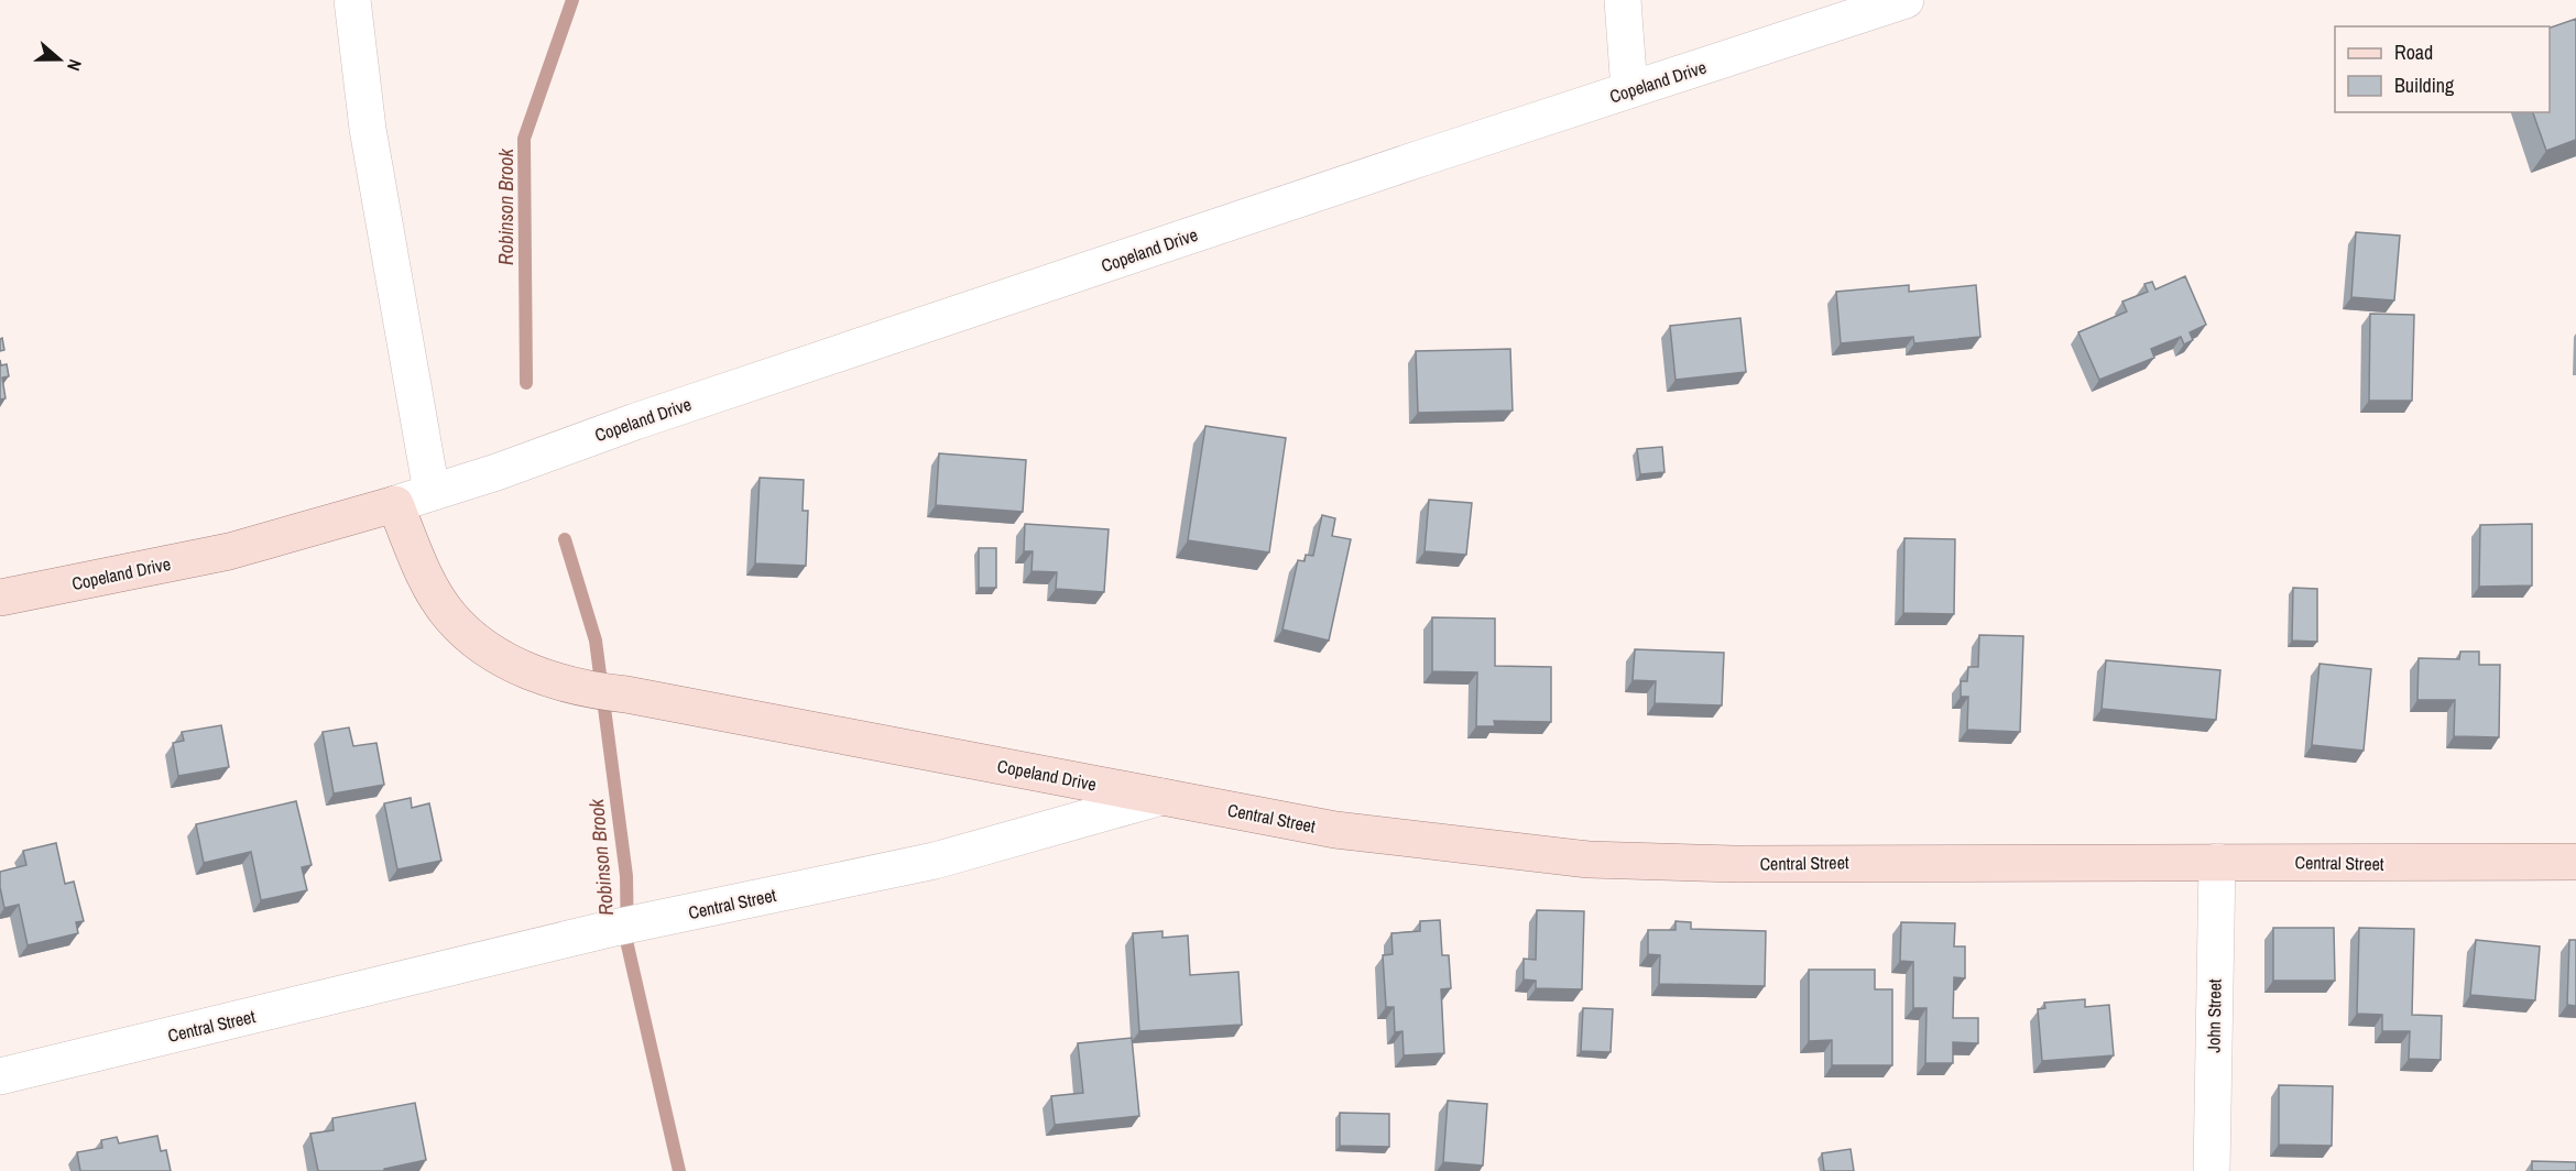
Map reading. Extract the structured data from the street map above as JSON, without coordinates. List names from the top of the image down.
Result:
{
  "streets": {
    "main road": ["Copeland Drive", "Central Street"],
    "street": ["John Street"]
  },
  "crossings": [
    ["Copeland Drive", "Central Street"],
    ["Central Street", "John Street"]
  ],
  "water": ["Robinson Brook"],
  "legend": ["Road", "Building"],
  "north": "right"
}
